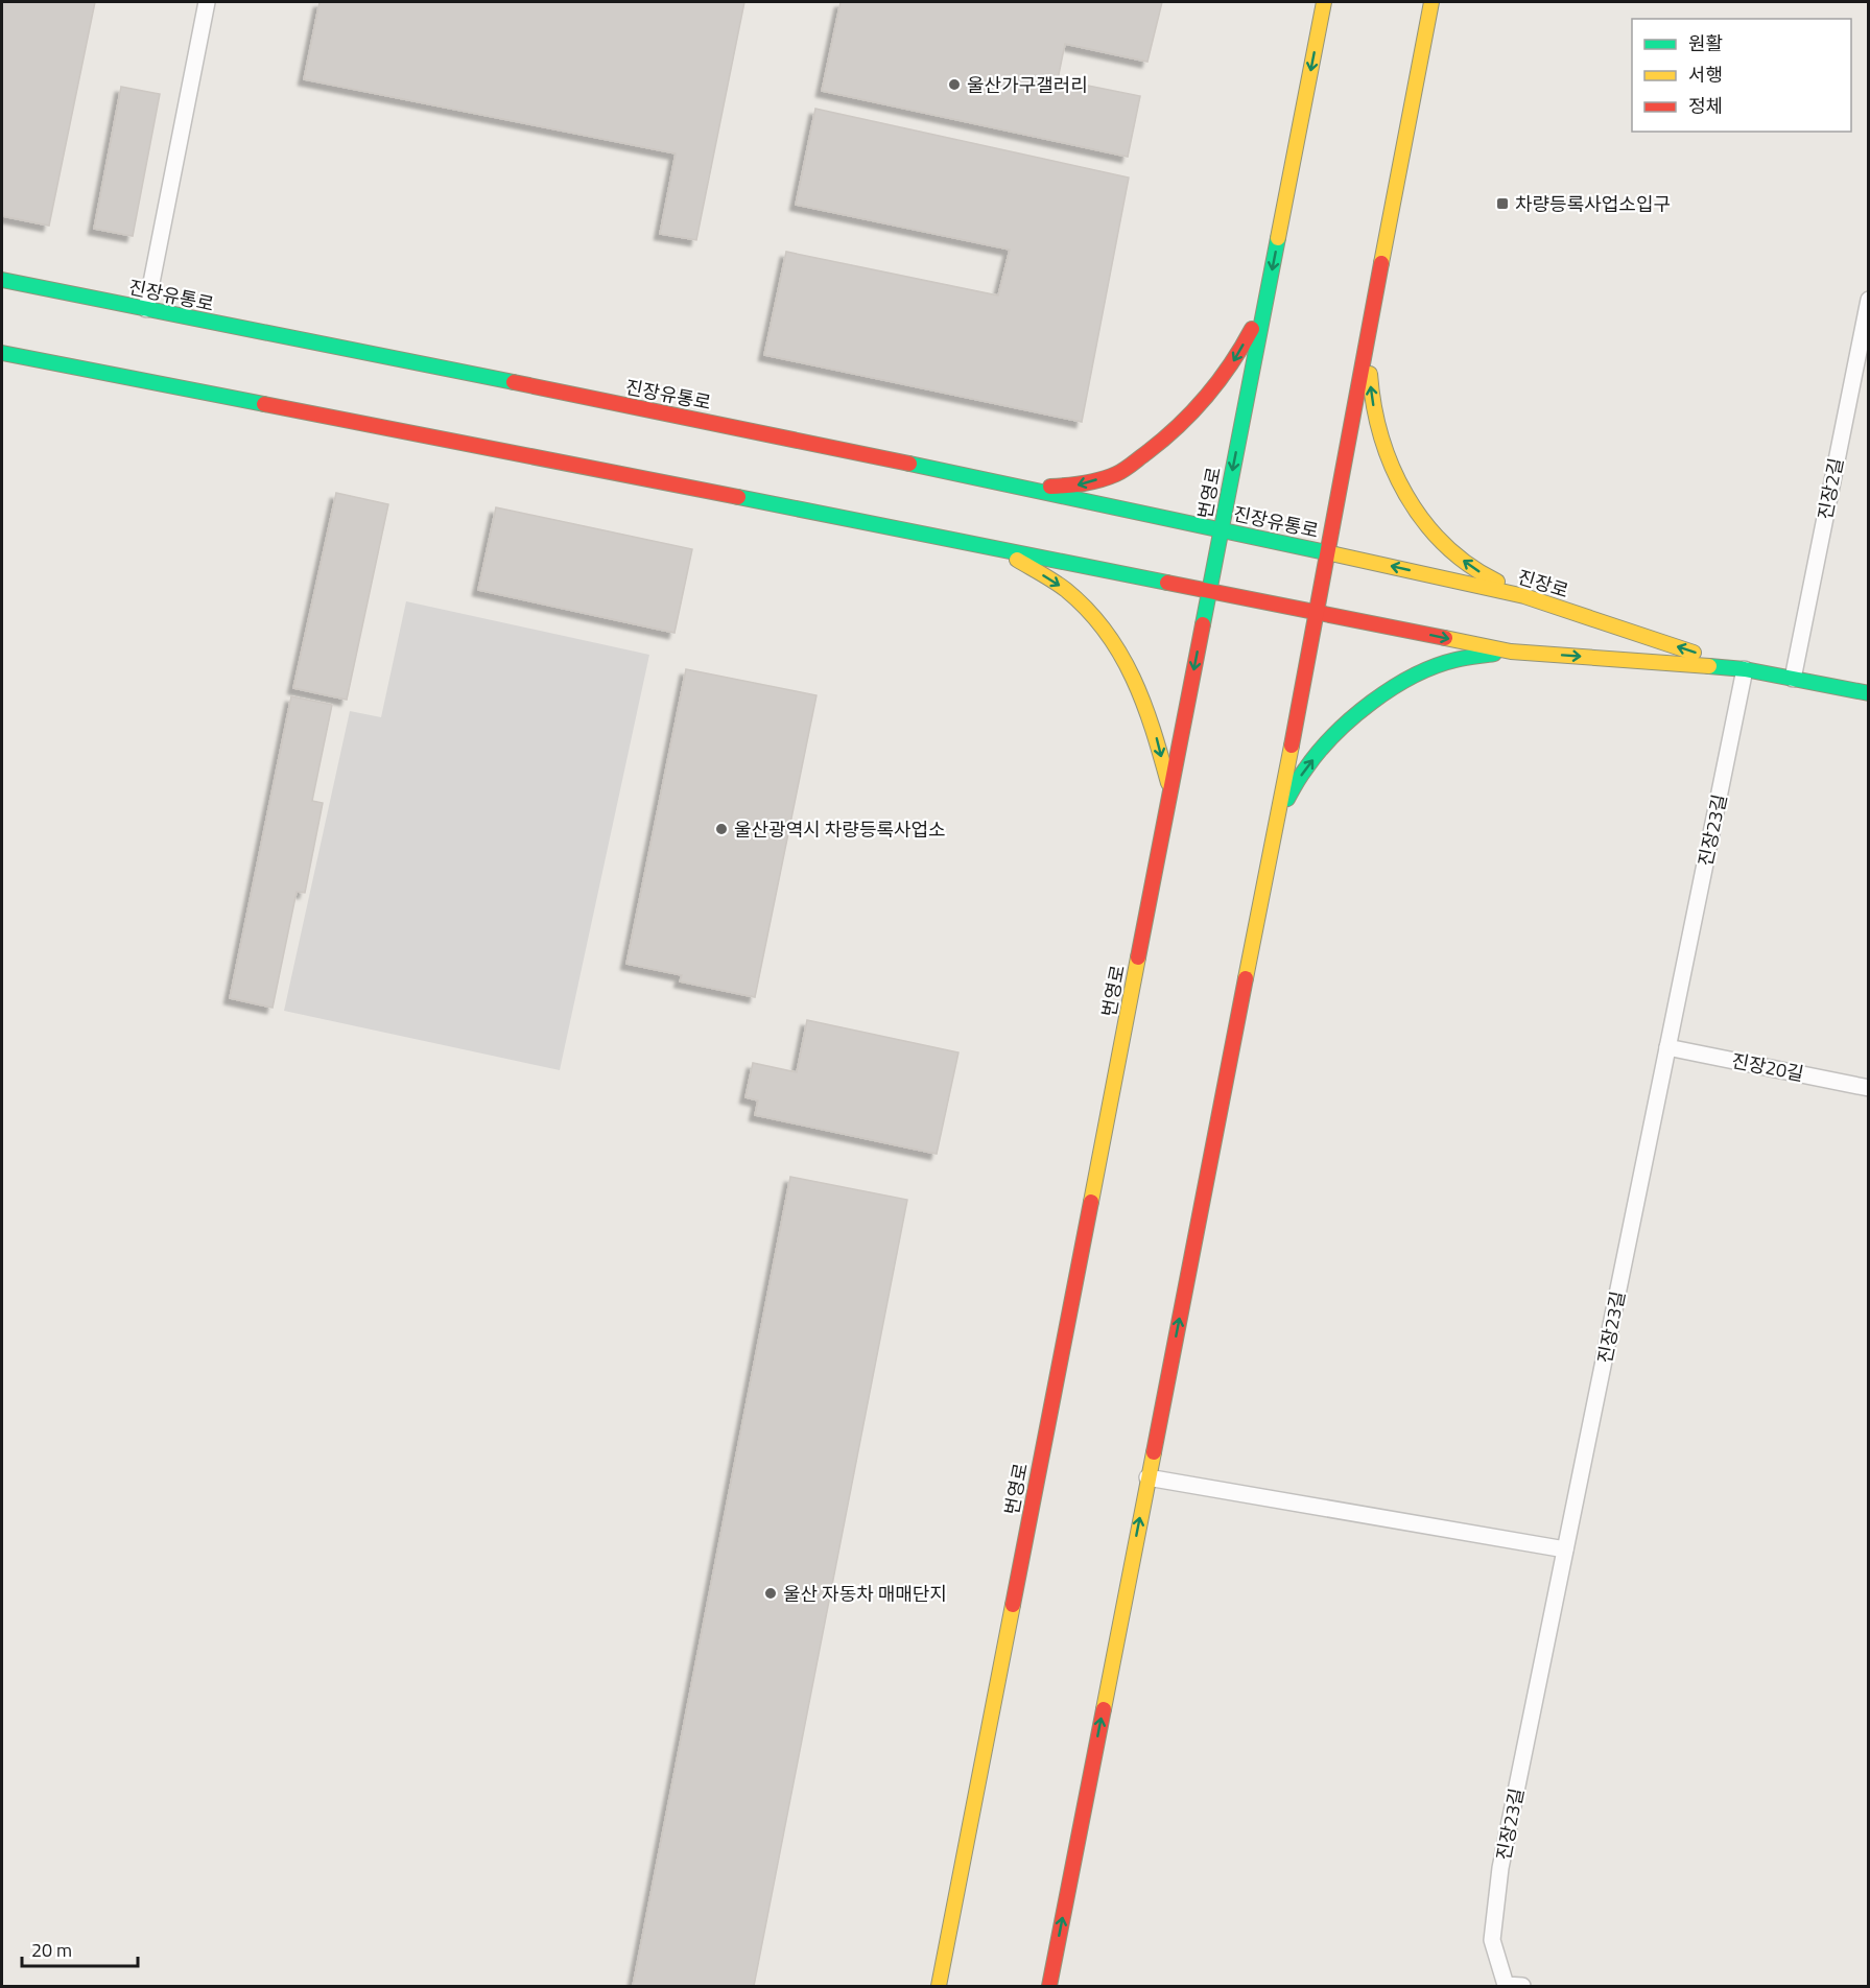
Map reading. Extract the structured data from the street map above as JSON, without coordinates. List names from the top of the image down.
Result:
{
  "streets": {
    "street": ["진장유통로", "번영로", "진장로"],
    "lane": ["진장2길", "진장23길", "진장20길"]
  },
  "crossings": [
    ["진장유통로", "번영로"],
    ["진장유통로", "진장로"],
    ["진장2길", "진장로"],
    ["진장로", "진장23길"],
    ["진장23길", "진장20길"]
  ],
  "places": {
    "other": ["울산가구갤러리", "울산광역시 차량등록사업소", "울산 자동차 매매단지"],
    "transit": ["차량등록사업소입구"]
  },
  "legend": ["원활", "서행", "정체"],
  "scale_bar": "20 m"
}
